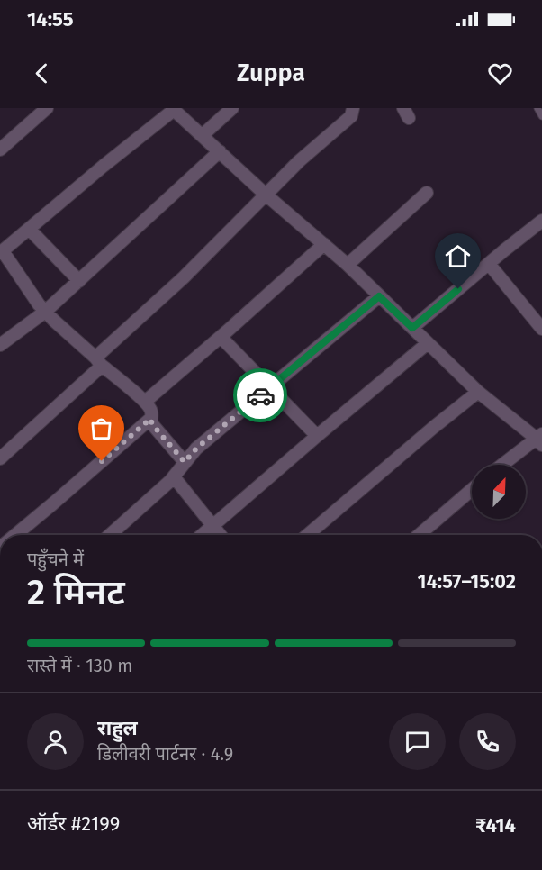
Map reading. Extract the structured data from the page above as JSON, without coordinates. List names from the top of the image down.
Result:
{
  "north": "top right",
  "page": {
    "status": "14:55",
    "header": "Zuppa",
    "heading": ["2 मिनट", "पहुँचने में", "14:57–15:02"],
    "panel": [
      "राहुल",
      "डिलीवरी पार्टनर · 4.9",
      "ऑर्डर #2199",
      "₹414"
    ],
    "bar": "रास्ते में · 130 m"
  }
}
